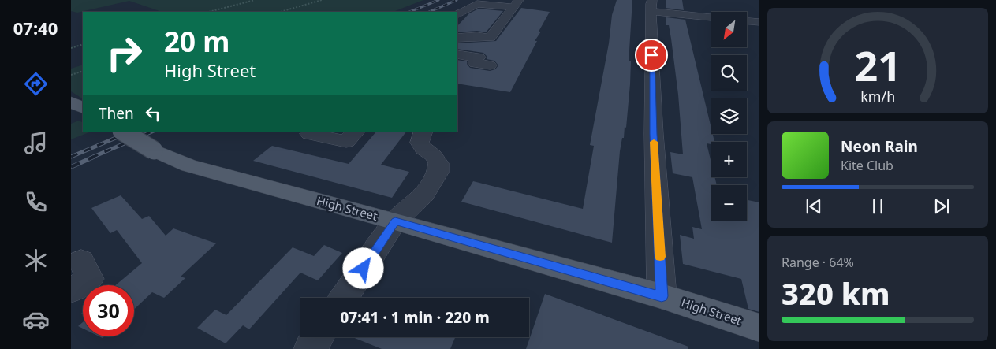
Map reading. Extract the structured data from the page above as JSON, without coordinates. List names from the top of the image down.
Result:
{
  "streets": {
    "main road": ["High Street"]
  },
  "north": "bottom left",
  "page": {
    "tabs": "07:40",
    "map_buttons": ["+", "−"],
    "turn": ["20 m", "High Street"],
    "then": "Then",
    "song": ["Neon Rain", "Kite Club"],
    "tile": ["Range · 64%", "320 km"],
    "limit": "30",
    "trip": "07:41 · 1 min · 220 m",
    "gauge": ["21", "km/h"]
  }
}
